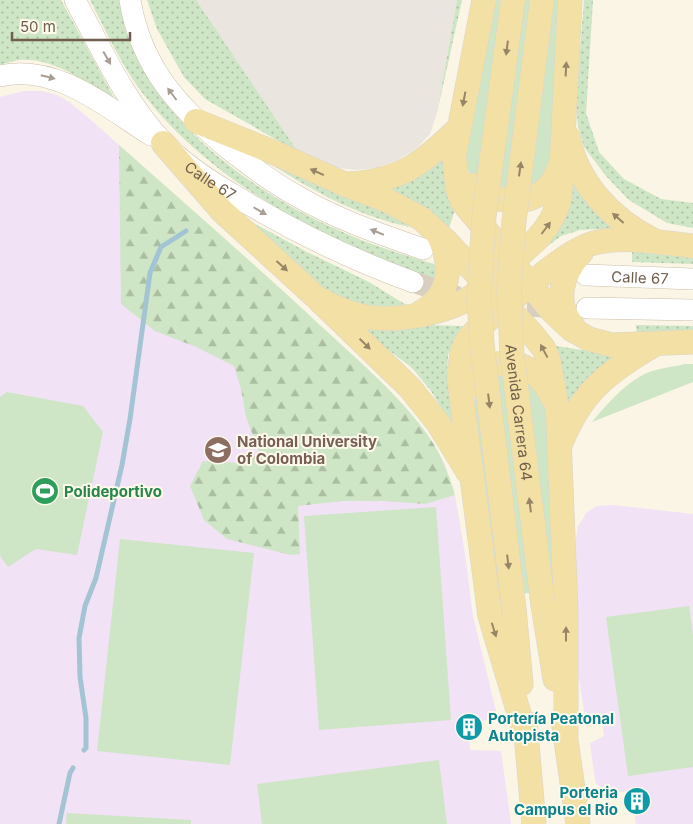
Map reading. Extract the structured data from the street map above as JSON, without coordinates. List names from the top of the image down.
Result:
{
  "streets": {
    "main road": ["Calle 67", "Avenida Carrera 64"]
  },
  "places": {
    "school or university": ["National University of Colombia"],
    "sports": ["Polideportivo"],
    "building": ["Portería Peatonal Autopista", "Porteria Campus el Rio"]
  },
  "scale_bar": "50 m"
}
